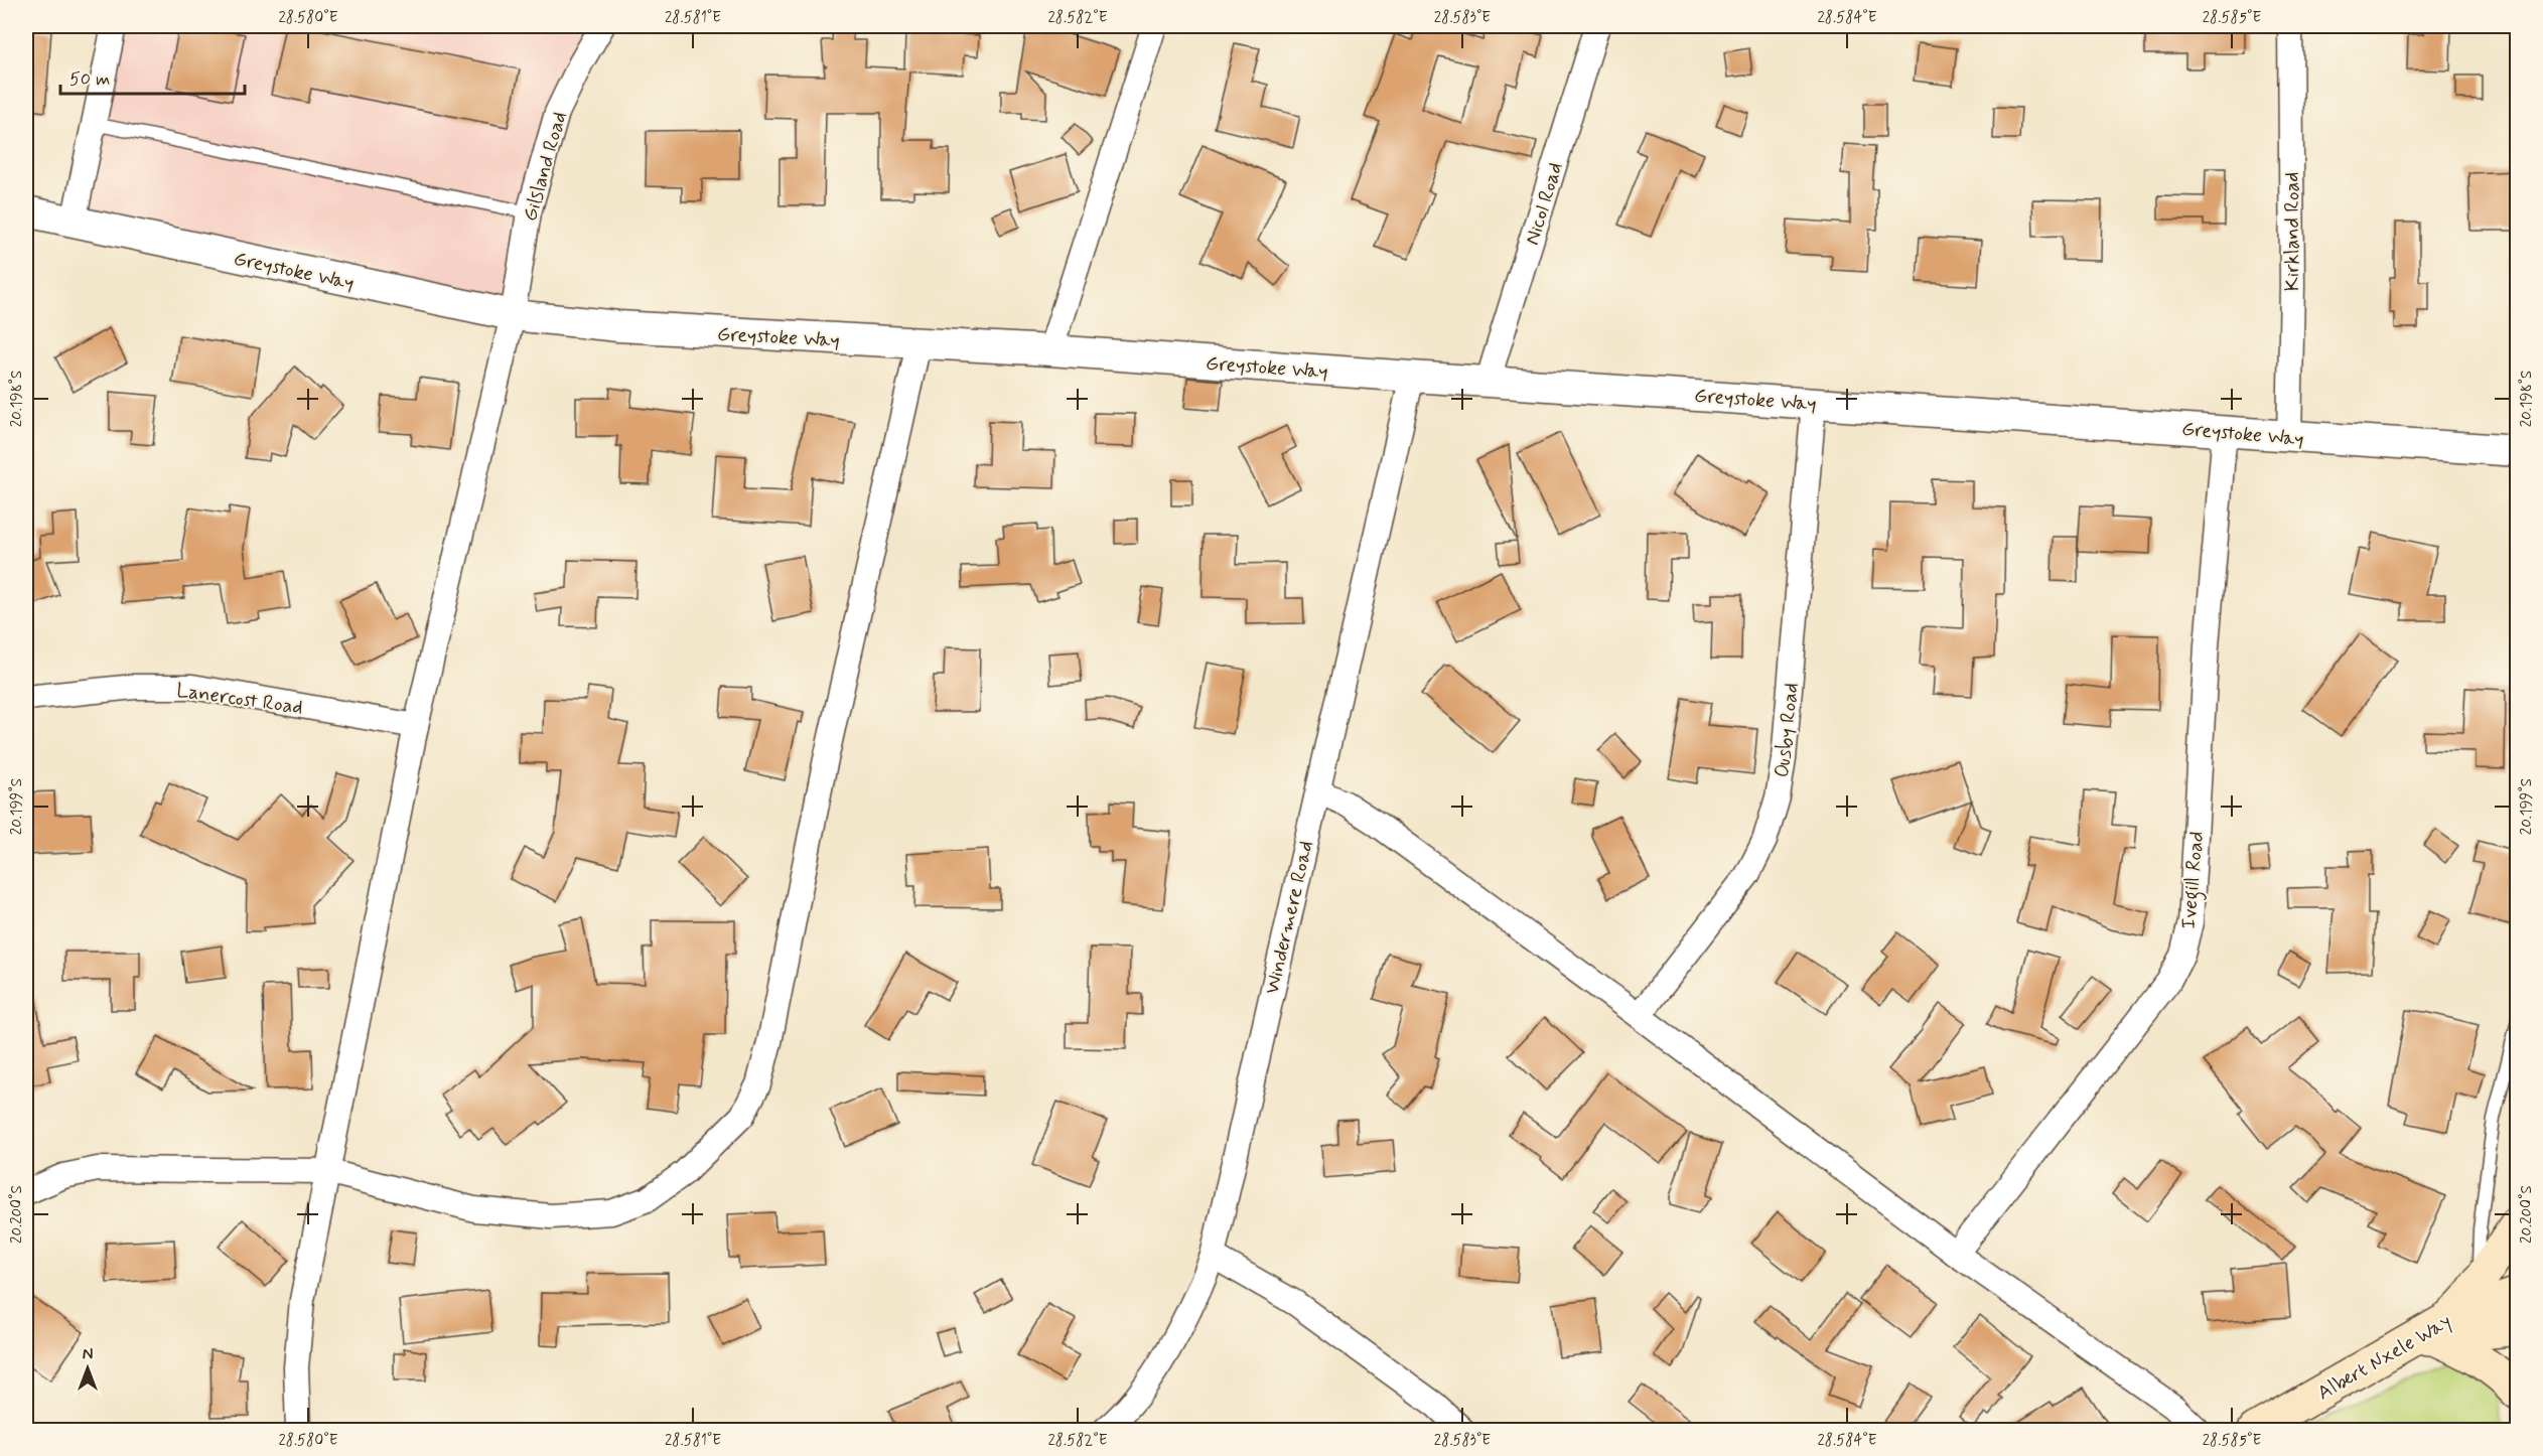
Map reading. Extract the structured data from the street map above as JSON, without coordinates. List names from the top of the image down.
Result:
{
  "streets": {
    "main road": ["Albert Nxele Way"],
    "street": [
      "Gilsland Road",
      "Nicol Road",
      "Kirkland Road",
      "Greystoke Way",
      "Lanercost Road",
      "Ousby Road",
      "Ivegill Road",
      "Windermere Road"
    ]
  },
  "crossings": [
    ["Gilsland Road", "Greystoke Way"],
    ["Gilsland Road", "Lanercost Road"],
    ["Nicol Road", "Greystoke Way"],
    ["Kirkland Road", "Greystoke Way"],
    ["Greystoke Way", "Ousby Road"],
    ["Greystoke Way", "Ivegill Road"],
    ["Greystoke Way", "Windermere Road"]
  ],
  "scale_bar": "50 m",
  "north": "top",
  "coordinates": [
    "28.580°E",
    "28.581°E",
    "28.582°E",
    "28.583°E",
    "28.584°E",
    "28.585°E",
    "20.198°S",
    "20.199°S",
    "20.200°S"
  ]
}
